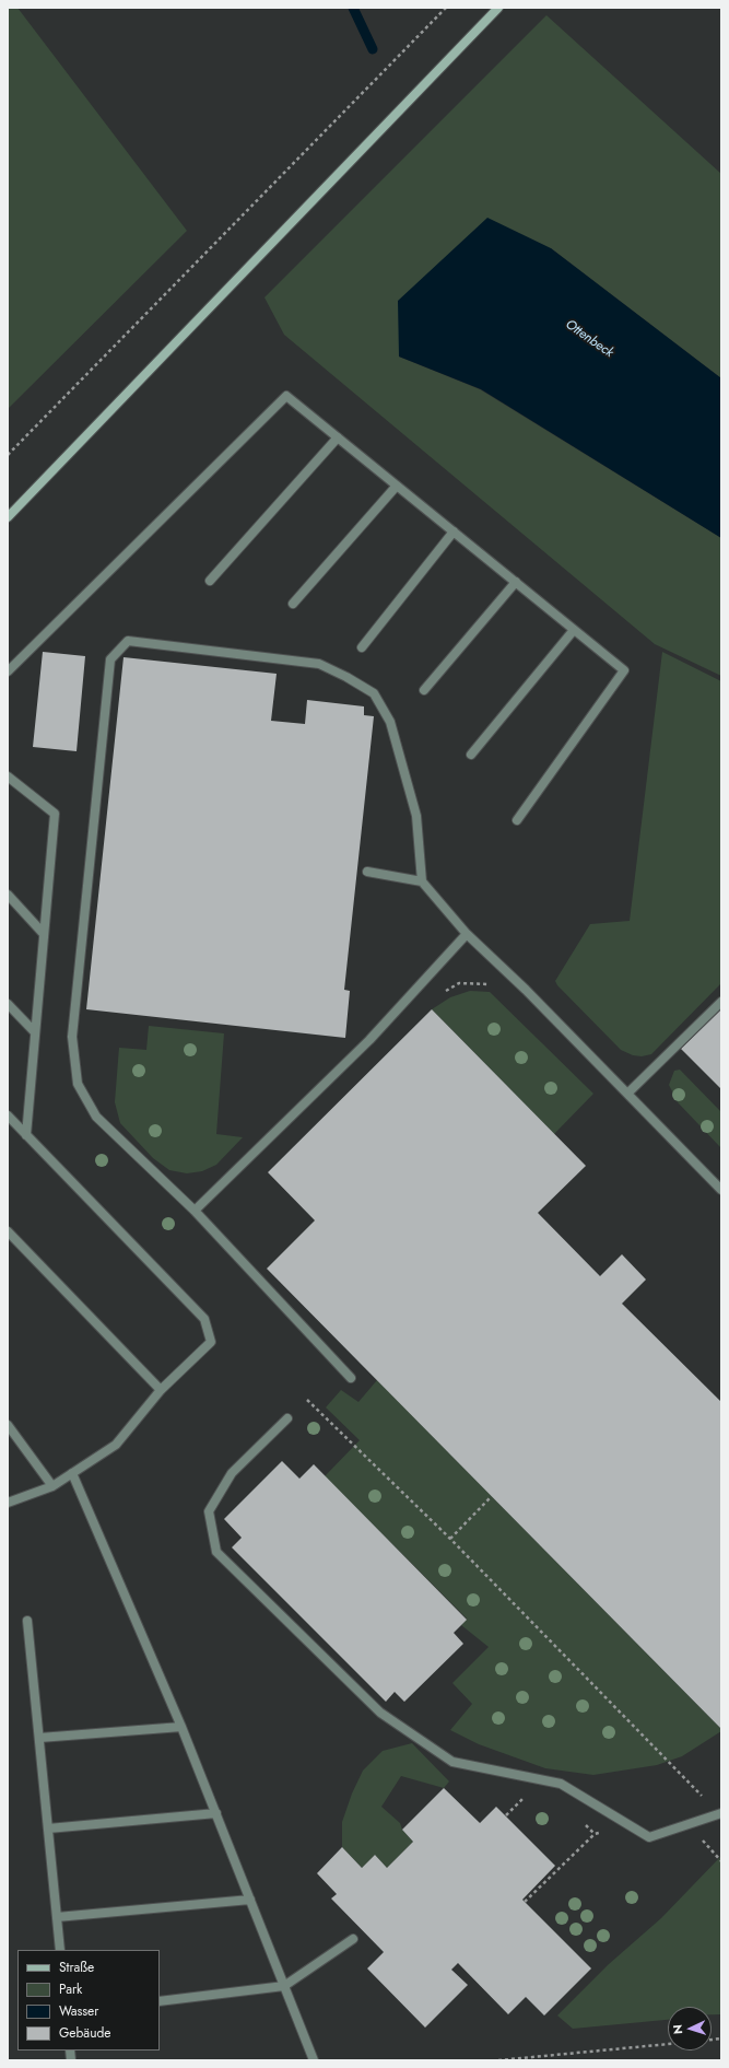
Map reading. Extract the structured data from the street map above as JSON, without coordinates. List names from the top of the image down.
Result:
{
  "water": ["Ottenbeck"],
  "legend": [
    "Straße",
    "Park",
    "Wasser",
    "Gebäude"
  ],
  "north": "left"
}
